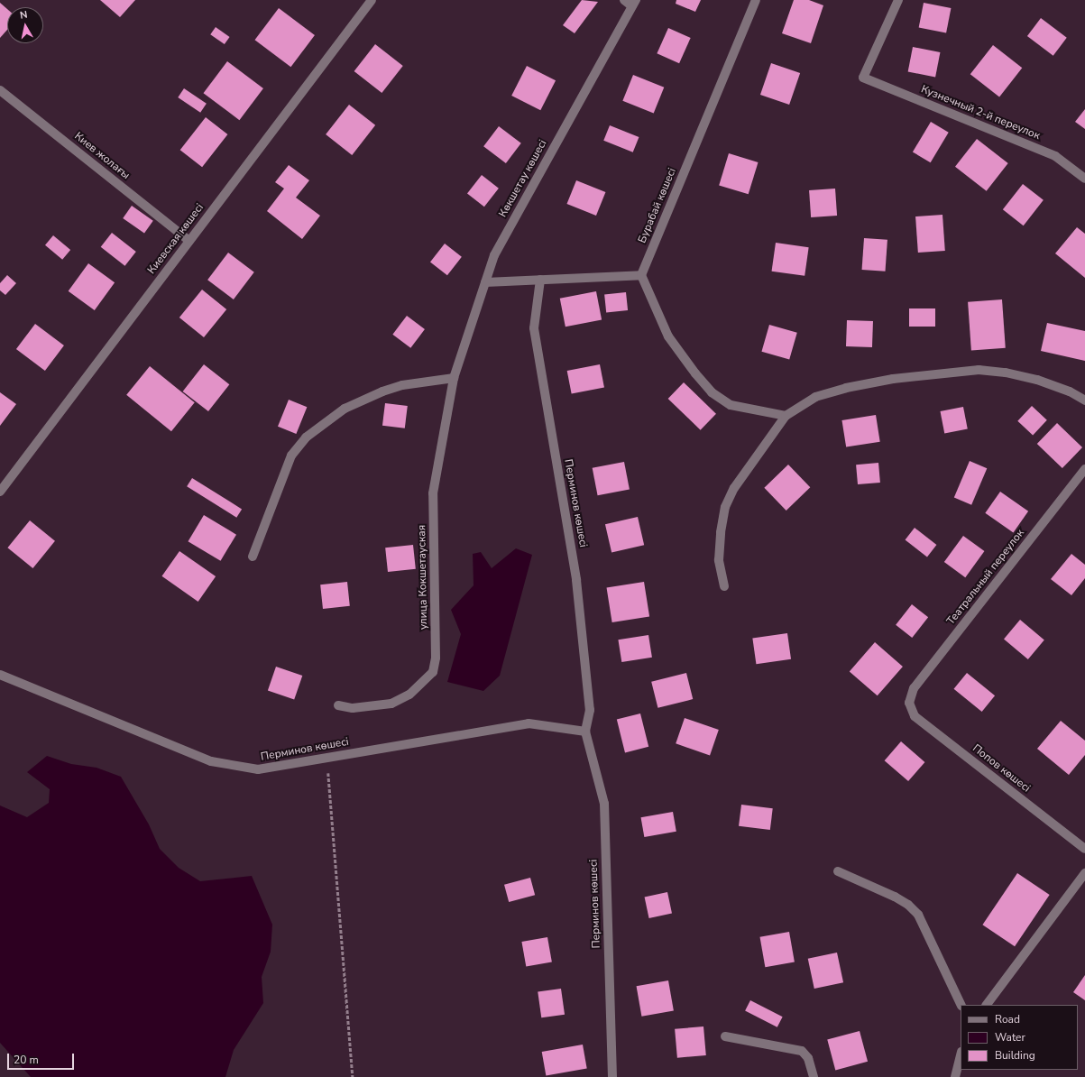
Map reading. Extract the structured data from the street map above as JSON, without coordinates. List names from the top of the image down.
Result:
{
  "streets": {
    "street": [
      "Кузнечный 2-й переулок",
      "Киев жолағы",
      "Көкшетау көшесі",
      "Бурабай көшесі",
      "Киевская көшесі",
      "Перминов көшесі",
      "улица Кокшетауская",
      "Театральный переулок",
      "Попов көшесі"
    ]
  },
  "crossings": [
    ["Киев жолағы", "Киевская көшесі"],
    ["Көкшетау көшесі", "улица Кокшетауская"],
    ["Театральный переулок", "Попов көшесі"]
  ],
  "legend": ["Road", "Water", "Building"],
  "scale_bar": "20 m",
  "north": "top"
}
